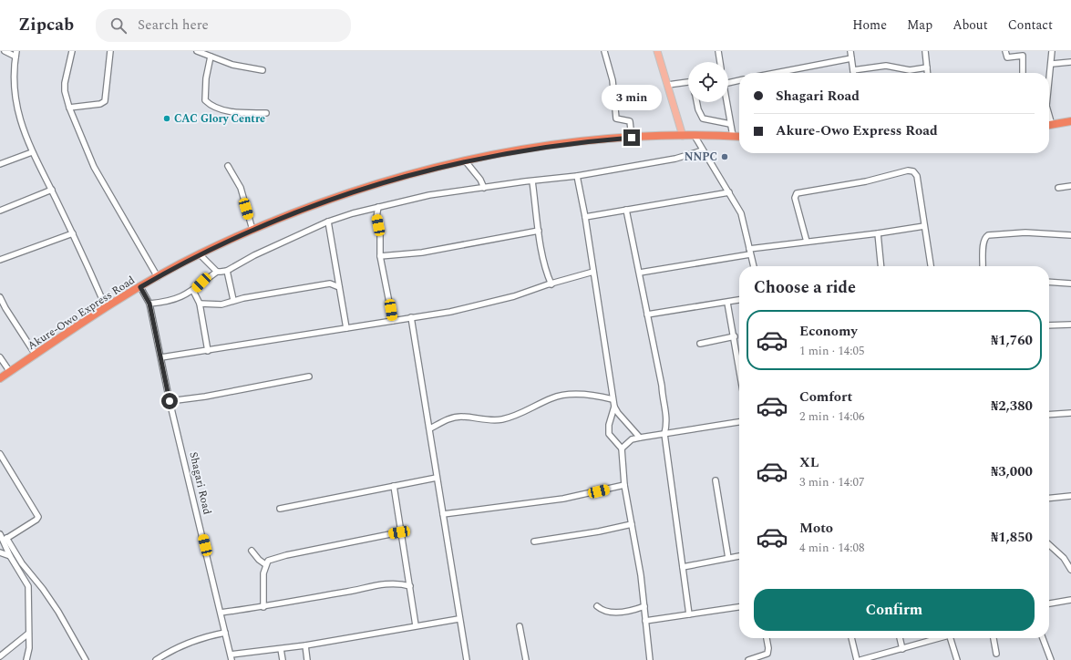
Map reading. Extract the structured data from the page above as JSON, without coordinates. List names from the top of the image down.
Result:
{
  "streets": {
    "highway": ["Akure-Owo Express Road"],
    "street": ["Shagari Road"]
  },
  "crossings": [
    ["Akure-Owo Express Road", "Shagari Road"]
  ],
  "places": ["CAC Glory Centre", "NNPC"],
  "page": {
    "header": "Zipcab",
    "search": "Search here",
    "nav": [
      "Home",
      "Map",
      "About",
      "Contact"
    ],
    "banner": ["Shagari Road", "Akure-Owo Express Road"],
    "bubble": "3 min",
    "heading": "Choose a ride",
    "list": [
      {
        "name": "Economy",
        "note": "1 min · 14:05",
        "value": "₦1,760"
      },
      {
        "name": "Comfort",
        "note": "2 min · 14:06",
        "value": "₦2,380"
      },
      {
        "name": "XL",
        "note": "3 min · 14:07",
        "value": "₦3,000"
      },
      {
        "name": "Moto",
        "note": "4 min · 14:08",
        "value": "₦1,850"
      }
    ],
    "buttons": "Confirm"
  }
}
